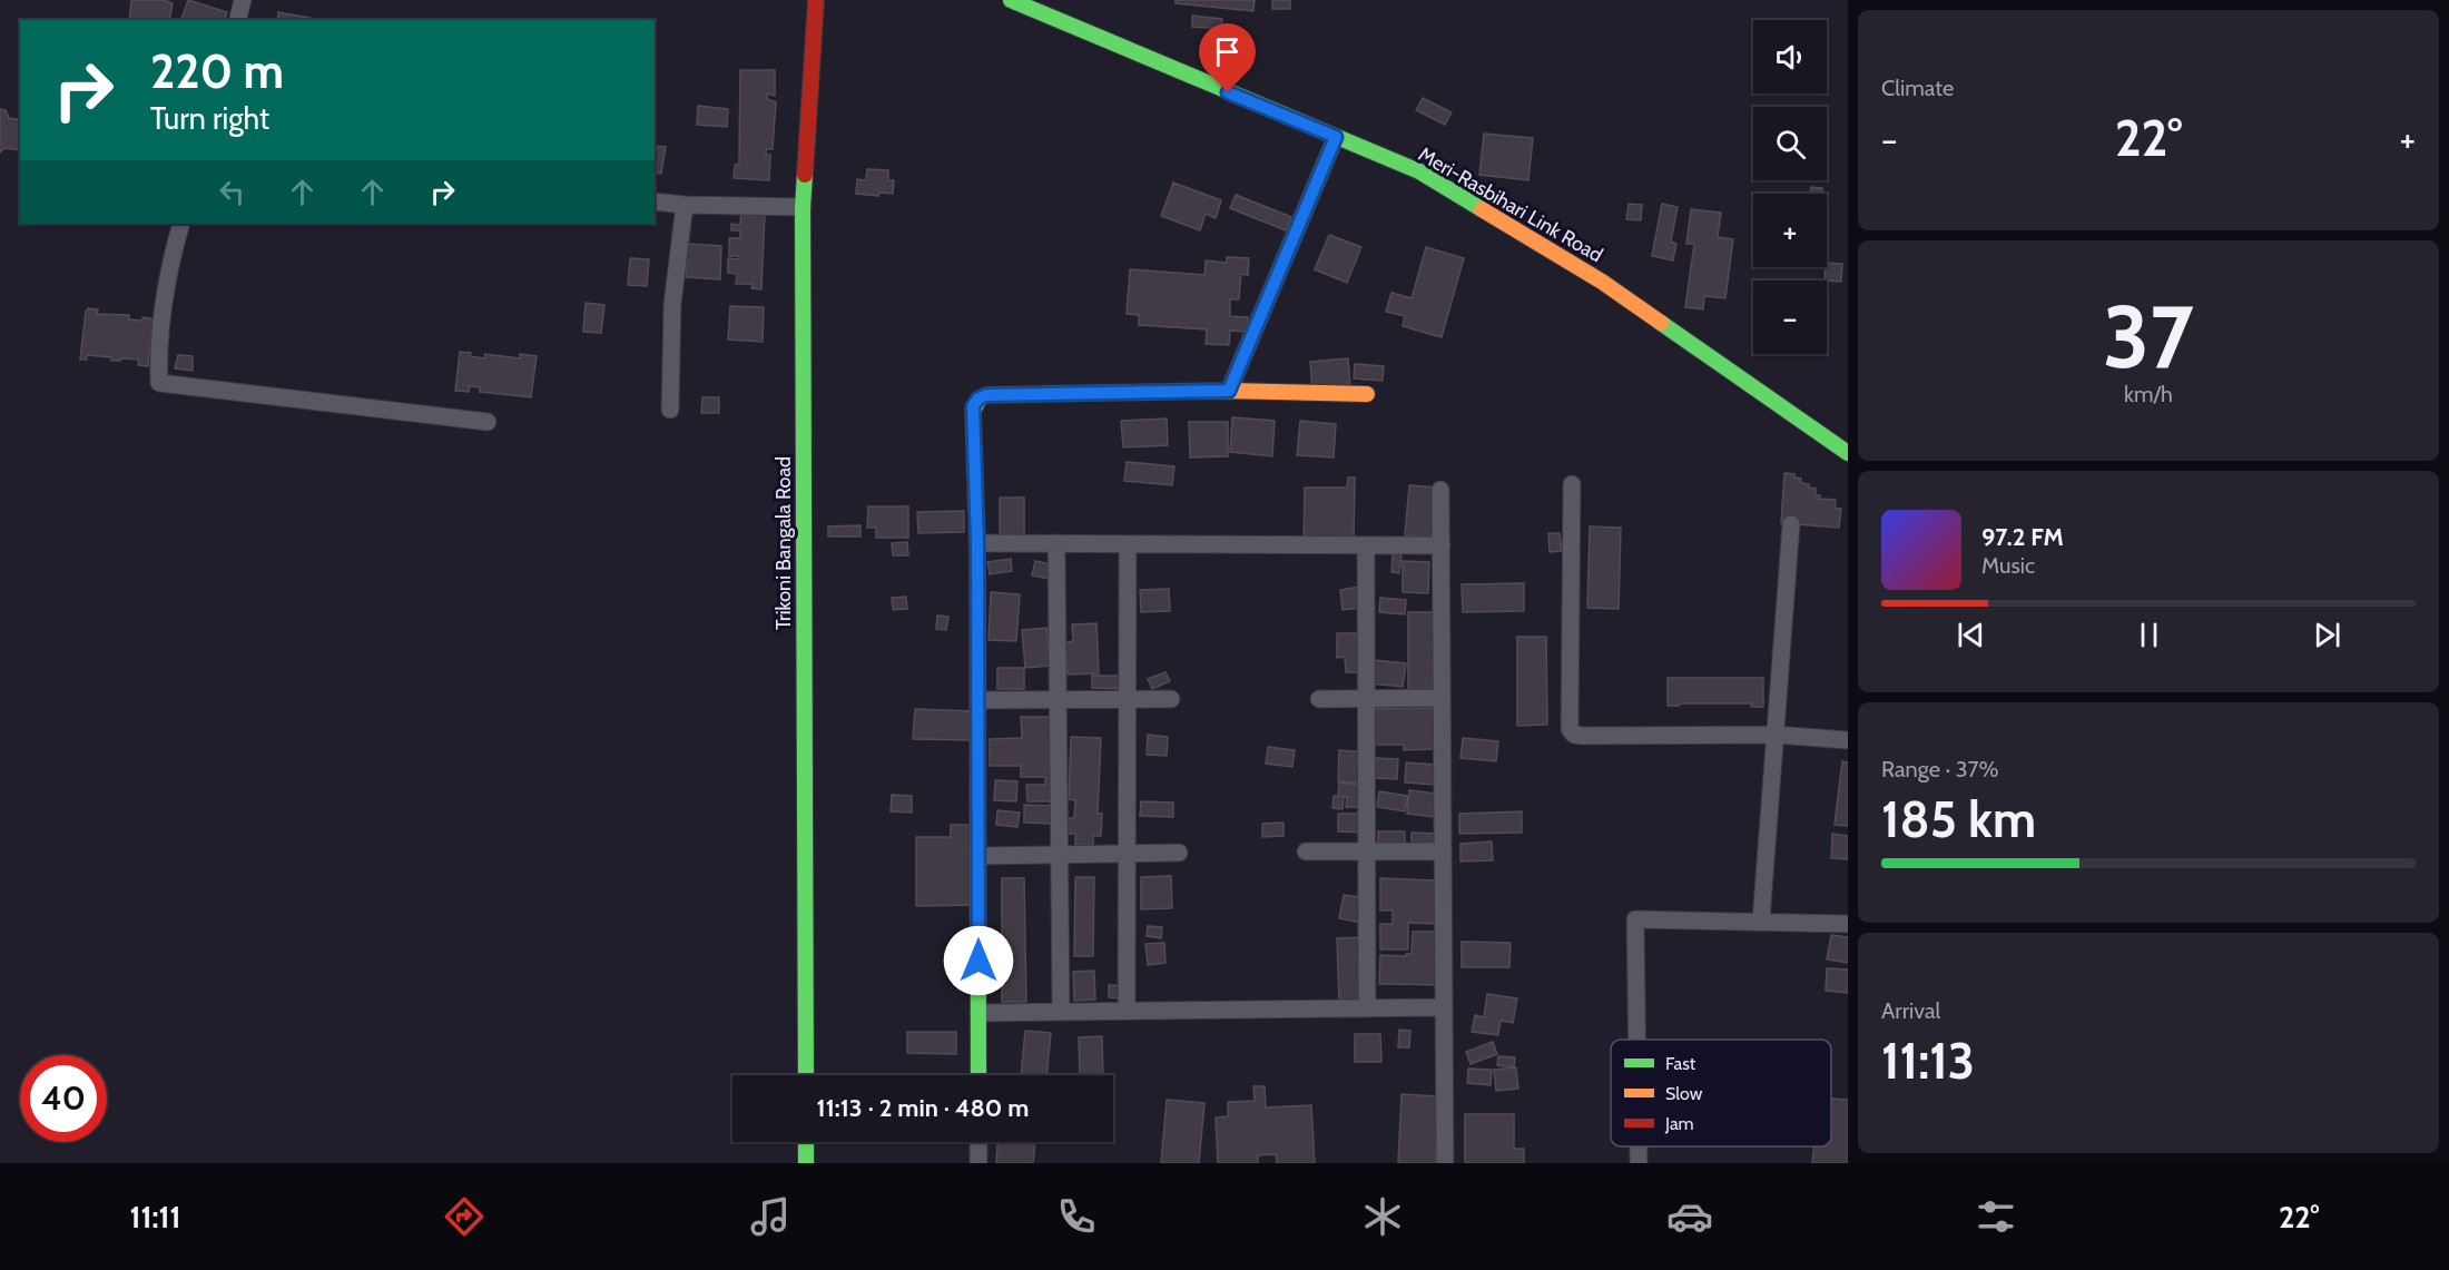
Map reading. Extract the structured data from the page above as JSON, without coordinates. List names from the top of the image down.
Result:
{
  "streets": {
    "street": ["Meri-Rasbihari Link Road", "Trikoni Bangala Road"]
  },
  "legend": ["Fast", "Slow", "Jam"],
  "page": {
    "tile": [
      "Climate",
      ["37", "km/h"],
      ["Range · 37%", "185 km"],
      ["Arrival", "11:13"]
    ],
    "map_buttons": ["+", "−"],
    "turn": ["220 m", "Turn right"],
    "heat": ["−", "22°", "+"],
    "song": ["97.2 FM", "Music"],
    "limit": "40",
    "trip": "11:13 · 2 min · 480 m",
    "tabs": ["11:11", "22°"]
  }
}
